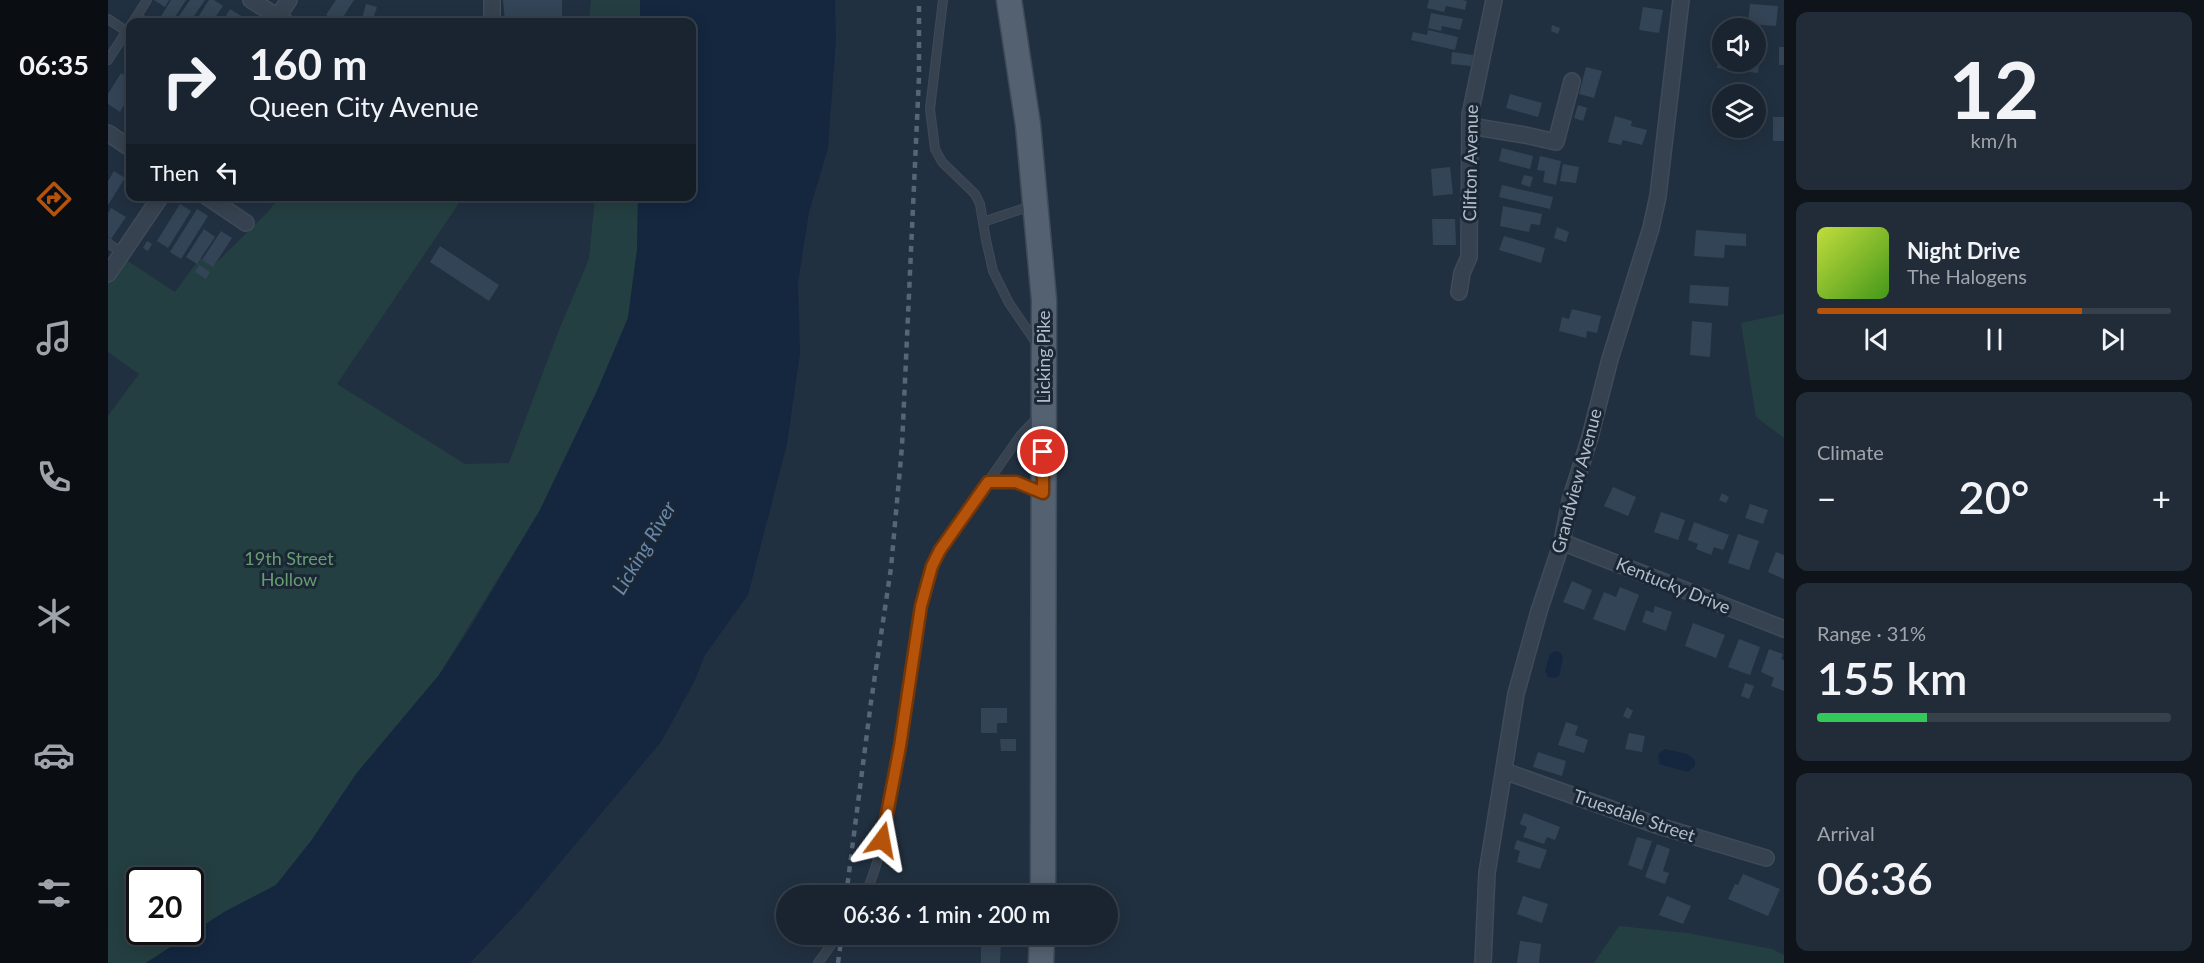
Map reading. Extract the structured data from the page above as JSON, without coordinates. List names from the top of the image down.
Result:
{
  "streets": {
    "main road": ["Licking Pike"],
    "street": [
      "Clifton Avenue",
      "Grandview Avenue",
      "Kentucky Drive",
      "Truesdale Street"
    ]
  },
  "crossings": [
    ["Grandview Avenue", "Kentucky Drive"],
    ["Grandview Avenue", "Truesdale Street"]
  ],
  "water": ["Licking River"],
  "parks": ["19th Street Hollow"],
  "page": {
    "tabs": "06:35",
    "tile": [
      ["12", "km/h"],
      "Climate",
      ["Range · 31%", "155 km"],
      ["Arrival", "06:36"]
    ],
    "turn": ["160 m", "Queen City Avenue"],
    "then": "Then",
    "song": ["Night Drive", "The Halogens"],
    "heat": ["−", "20°", "+"],
    "limit": "20",
    "trip": "06:36 · 1 min · 200 m"
  }
}
